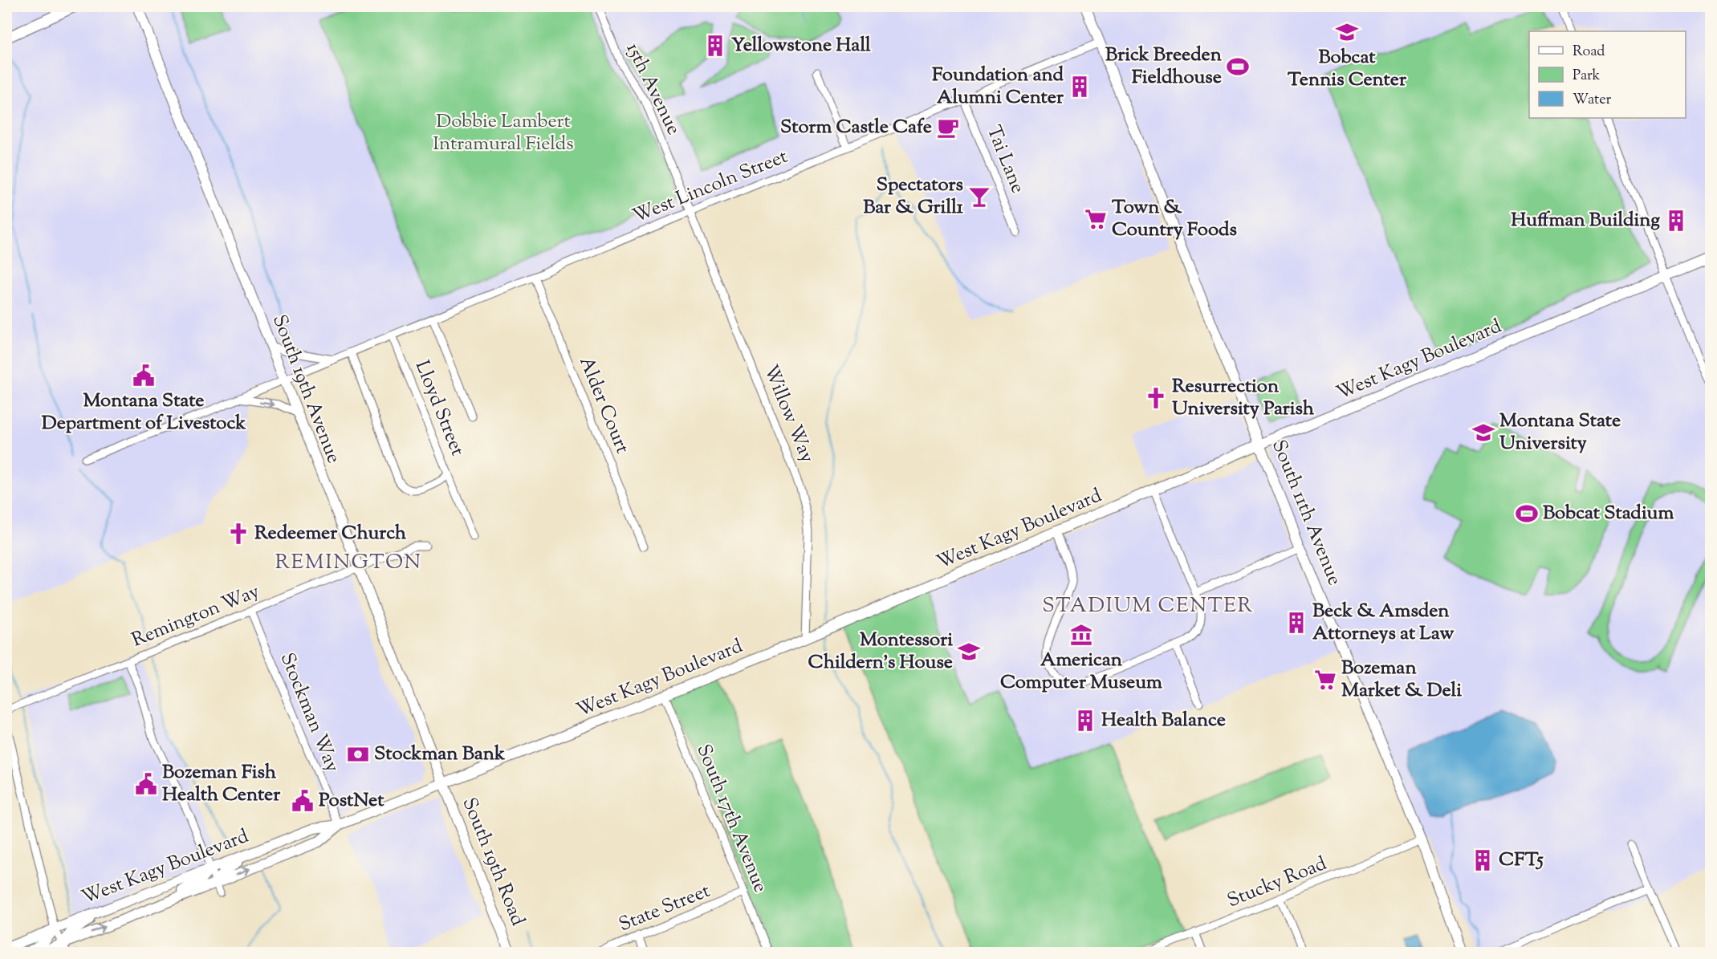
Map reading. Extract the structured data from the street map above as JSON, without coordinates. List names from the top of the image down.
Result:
{
  "streets": {
    "main road": [
      "West Kagy Boulevard",
      "South 19th Avenue",
      "South 11th Avenue",
      "South 19th Road"
    ],
    "street": [
      "15th Avenue",
      "Tai Lane",
      "West Lincoln Street",
      "Alder Court",
      "Lloyd Street",
      "Willow Way",
      "Remington Way",
      "Stockman Way",
      "South 17th Avenue",
      "Stucky Road",
      "State Street"
    ]
  },
  "crossings": [
    ["15th Avenue", "West Lincoln Street"],
    ["15th Avenue", "Willow Way"],
    ["Tai Lane", "West Lincoln Street"],
    ["West Lincoln Street", "South 19th Avenue"],
    ["West Lincoln Street", "Alder Court"],
    ["West Lincoln Street", "Lloyd Street"],
    ["West Lincoln Street", "Willow Way"],
    ["West Lincoln Street", "South 11th Avenue"],
    ["West Kagy Boulevard", "South 19th Avenue"],
    ["West Kagy Boulevard", "Willow Way"],
    ["West Kagy Boulevard", "South 11th Avenue"],
    ["West Kagy Boulevard", "Stockman Way"],
    ["West Kagy Boulevard", "South 17th Avenue"],
    ["West Kagy Boulevard", "South 19th Road"],
    ["South 19th Avenue", "Remington Way"],
    ["South 19th Avenue", "South 19th Road"],
    ["South 11th Avenue", "Stucky Road"],
    ["Remington Way", "Stockman Way"],
    ["South 17th Avenue", "State Street"]
  ],
  "districts": ["REMINGTON", "STADIUM CENTER"],
  "parks": ["Dobbie Lambert Intramural Fields"],
  "places": {
    "school or university": ["Bobcat Tennis Center", "Montana State University", "Montessori Childern's House"],
    "building": [
      "Yellowstone Hall",
      "Foundation and Alumni Center",
      "Huffman Building",
      "Beck & Amsden Attorneys at Law",
      "Health Balance",
      "CFT5"
    ],
    "sports": ["Brick Breeden Fieldhouse", "Bobcat Stadium"],
    "cafe": ["Storm Castle Cafe"],
    "bar": ["Spectators Bar & Grill1"],
    "supermarket": ["Town & Country Foods", "Bozeman Market & Deli"],
    "public building": ["Montana State Department of Livestock", "Bozeman Fish Health Center", "PostNet"],
    "church": ["Resurrection University Parish", "Redeemer Church"],
    "museum": ["American Computer Museum"],
    "bank": ["Stockman Bank"]
  },
  "legend": ["Road", "Park", "Water"]
}
